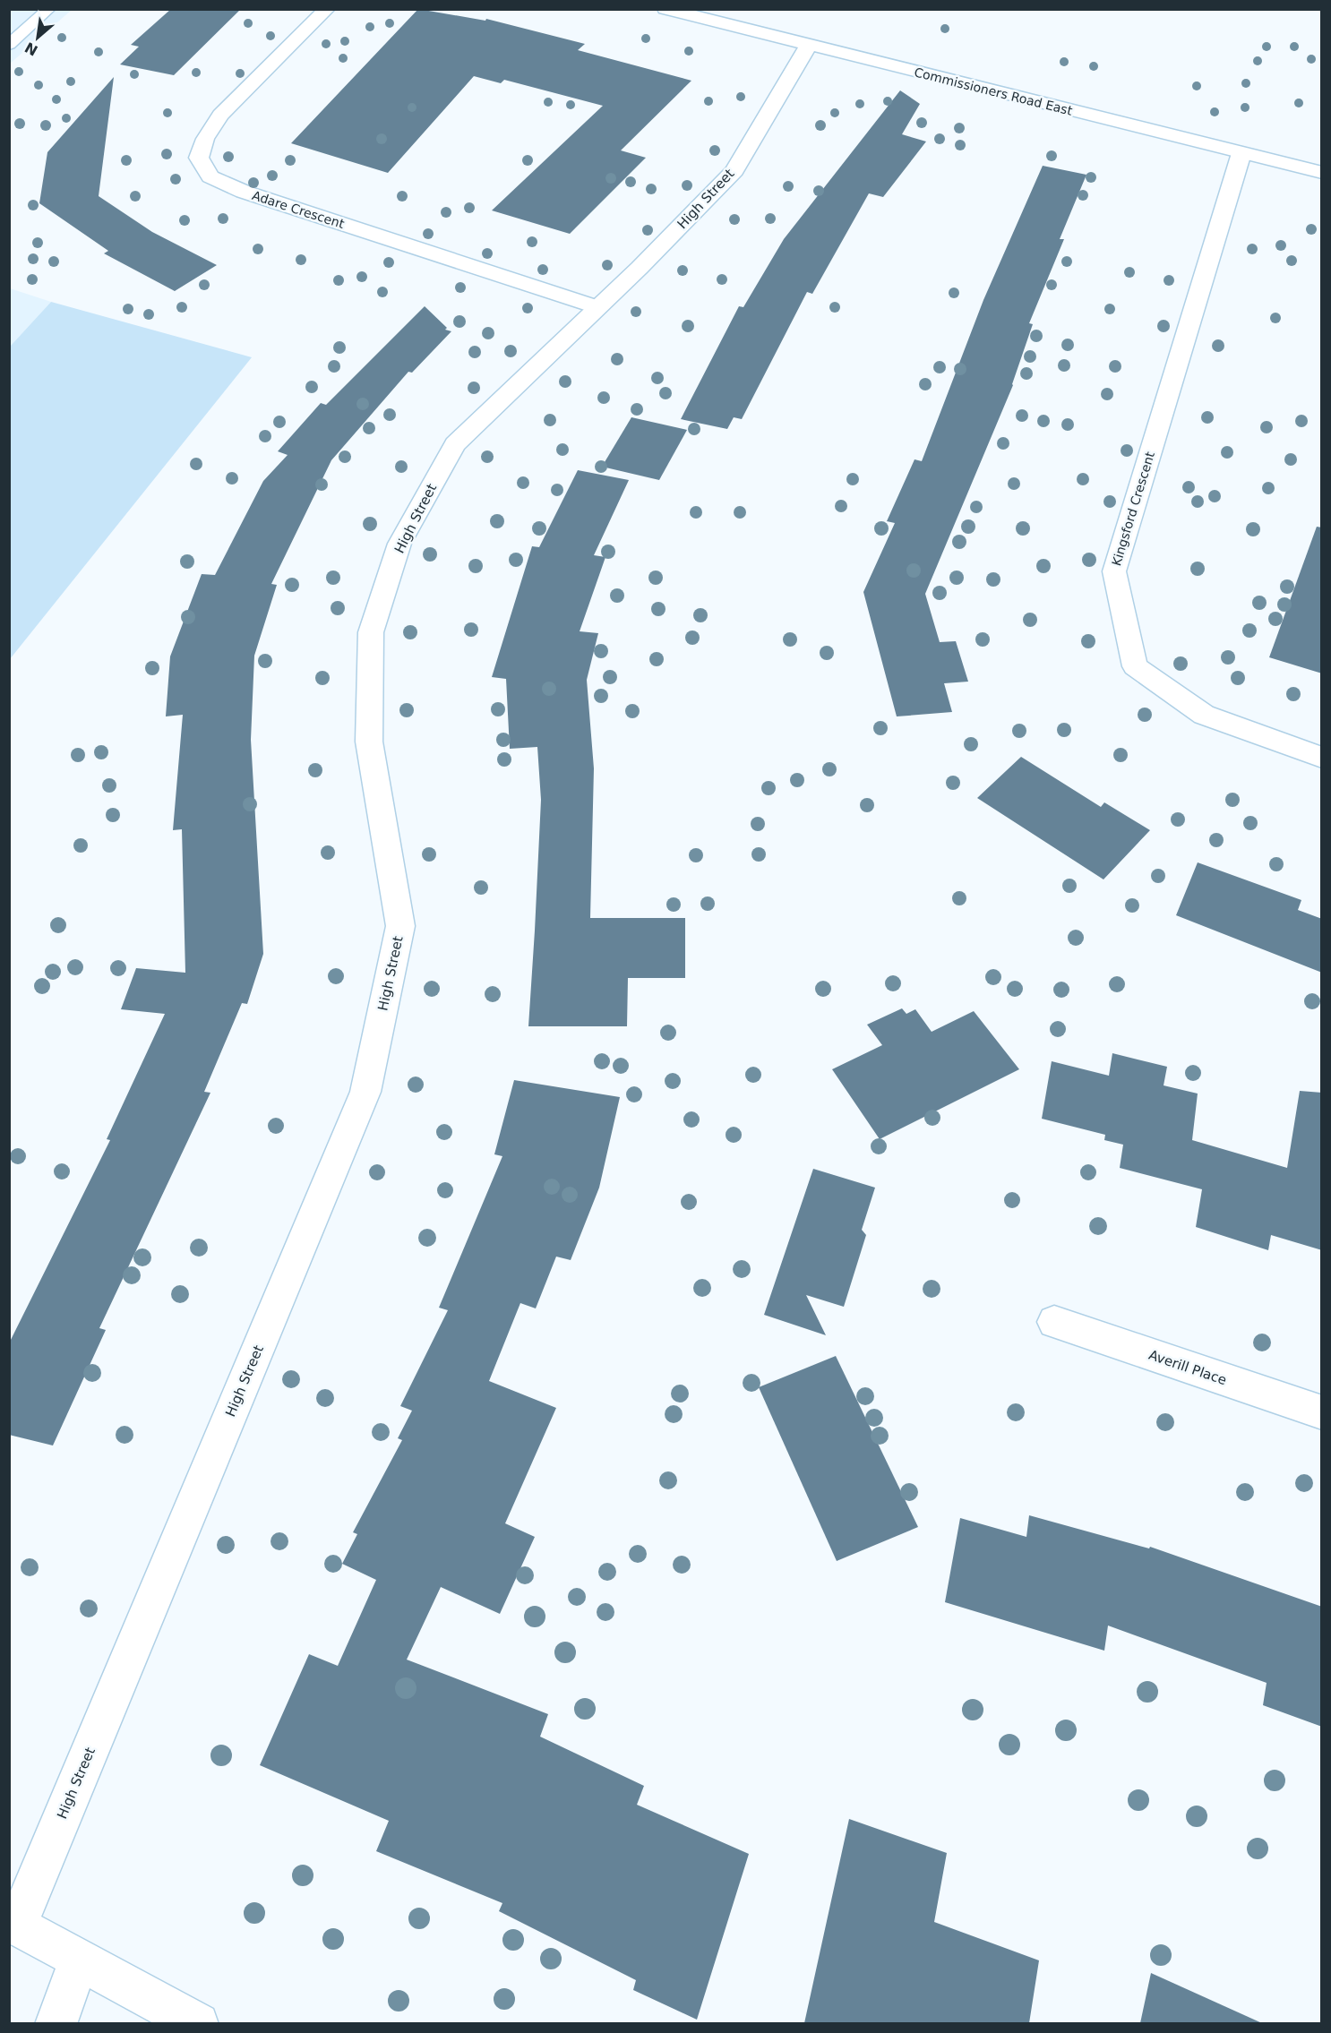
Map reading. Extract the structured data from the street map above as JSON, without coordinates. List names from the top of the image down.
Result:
{
  "streets": {
    "street": [
      "Commissioners Road East",
      "High Street",
      "Adare Crescent",
      "Kingsford Crescent",
      "Averill Place"
    ]
  },
  "crossings": [
    ["Commissioners Road East", "High Street"],
    ["Commissioners Road East", "Kingsford Crescent"],
    ["High Street", "Adare Crescent"]
  ],
  "north": "bottom left"
}
